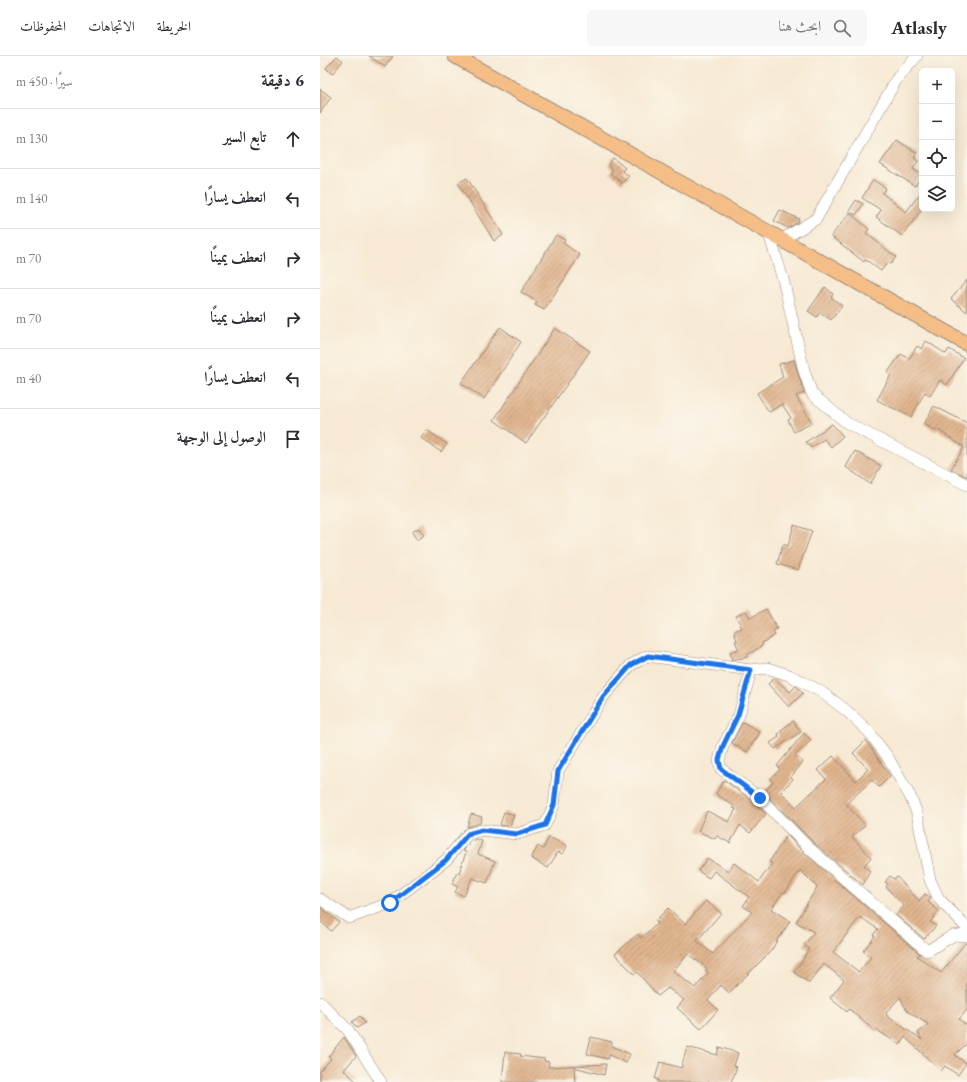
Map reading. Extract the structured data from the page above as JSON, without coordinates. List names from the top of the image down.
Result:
{
  "page": {
    "header": "Atlasly",
    "search": "ابحث هنا",
    "nav": ["الخريطة", "الاتجاهات", "المحفوظات"],
    "heading": ["6 دقيقة", "سيرًا · 450 m"],
    "map_buttons": ["+", "−"],
    "list": [
      ["تابع السير", "130 m"],
      ["انعطف يسارًا", "140 m"],
      ["انعطف يمينًا", "70 m"],
      ["انعطف يمينًا", "70 m"],
      ["انعطف يسارًا", "40 m"],
      "الوصول إلى الوجهة"
    ]
  }
}
